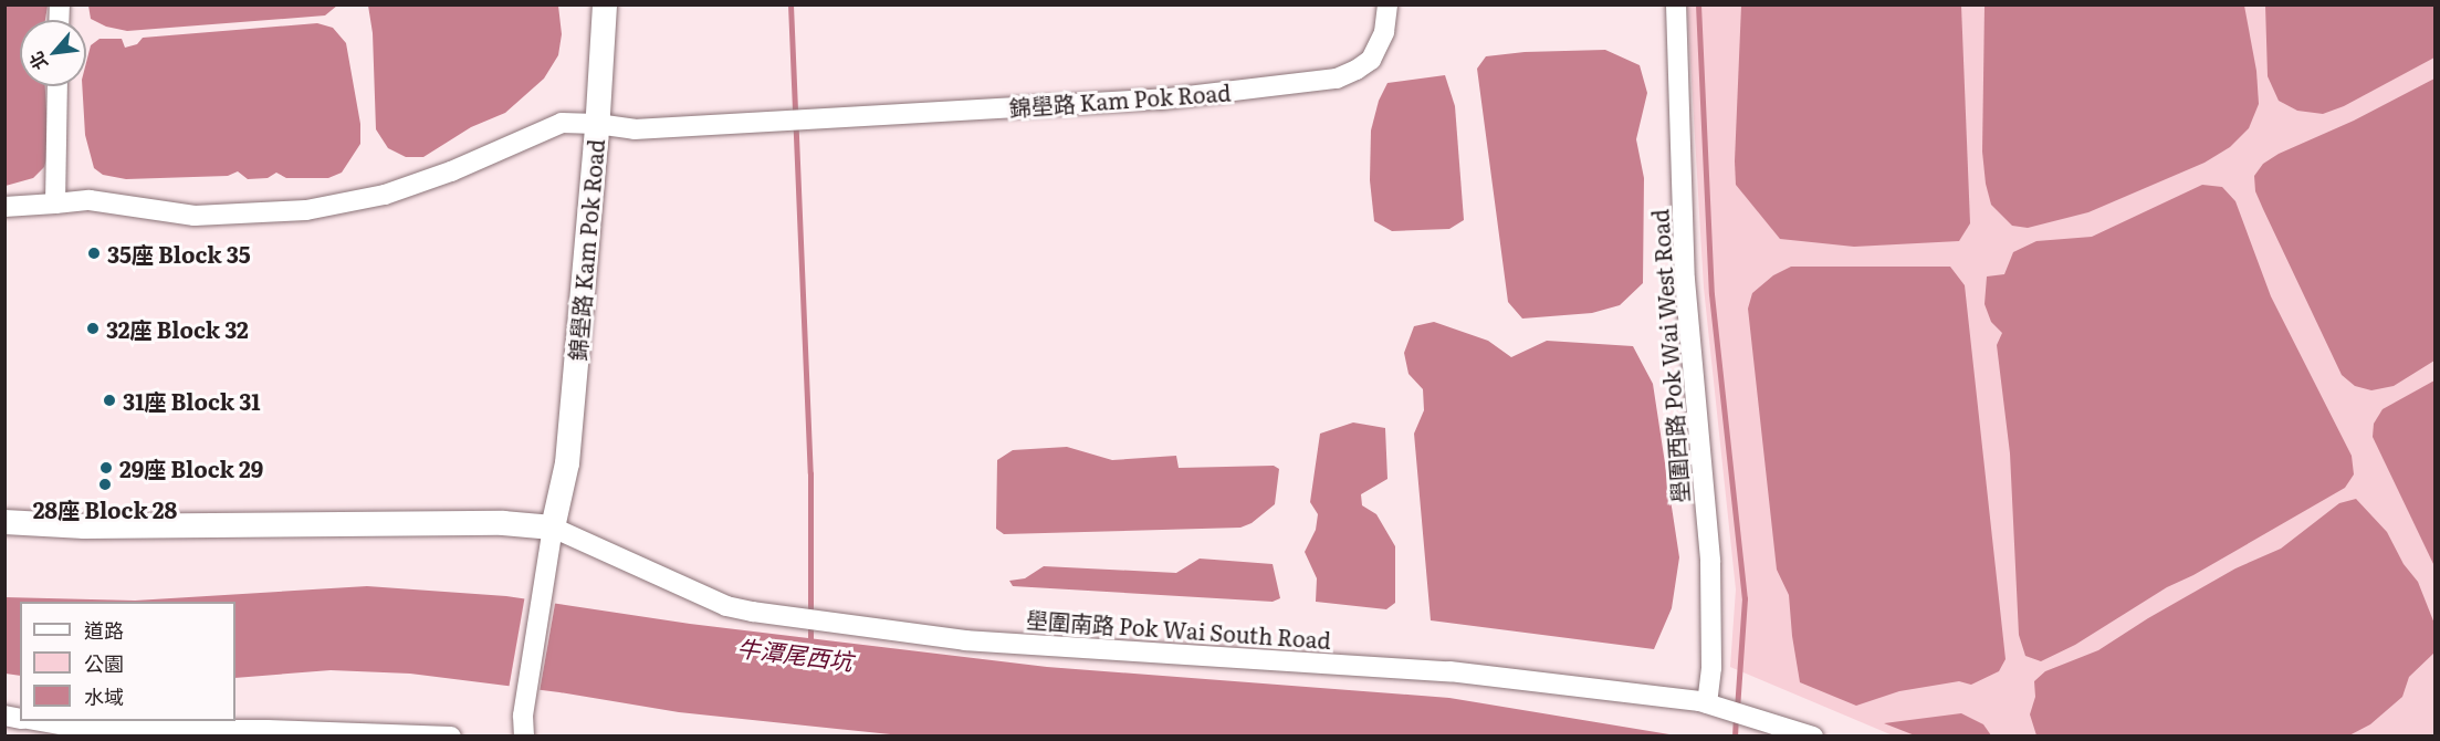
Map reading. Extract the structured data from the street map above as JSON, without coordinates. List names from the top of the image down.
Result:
{
  "streets": {
    "street": ["錦壆路 Kam Pok Road", "壆圍西路 Pok Wai West Road", "壆圍南路 Pok Wai South Road"]
  },
  "crossings": [
    ["錦壆路 Kam Pok Road", "壆圍南路 Pok Wai South Road"],
    ["壆圍西路 Pok Wai West Road", "壆圍南路 Pok Wai South Road"]
  ],
  "water": ["牛潭尾西坑"],
  "places": [
    "35座 Block 35",
    "32座 Block 32",
    "31座 Block 31",
    "29座 Block 29",
    "28座 Block 28"
  ],
  "legend": ["道路", "公園", "水域"],
  "north": "bottom left"
}
